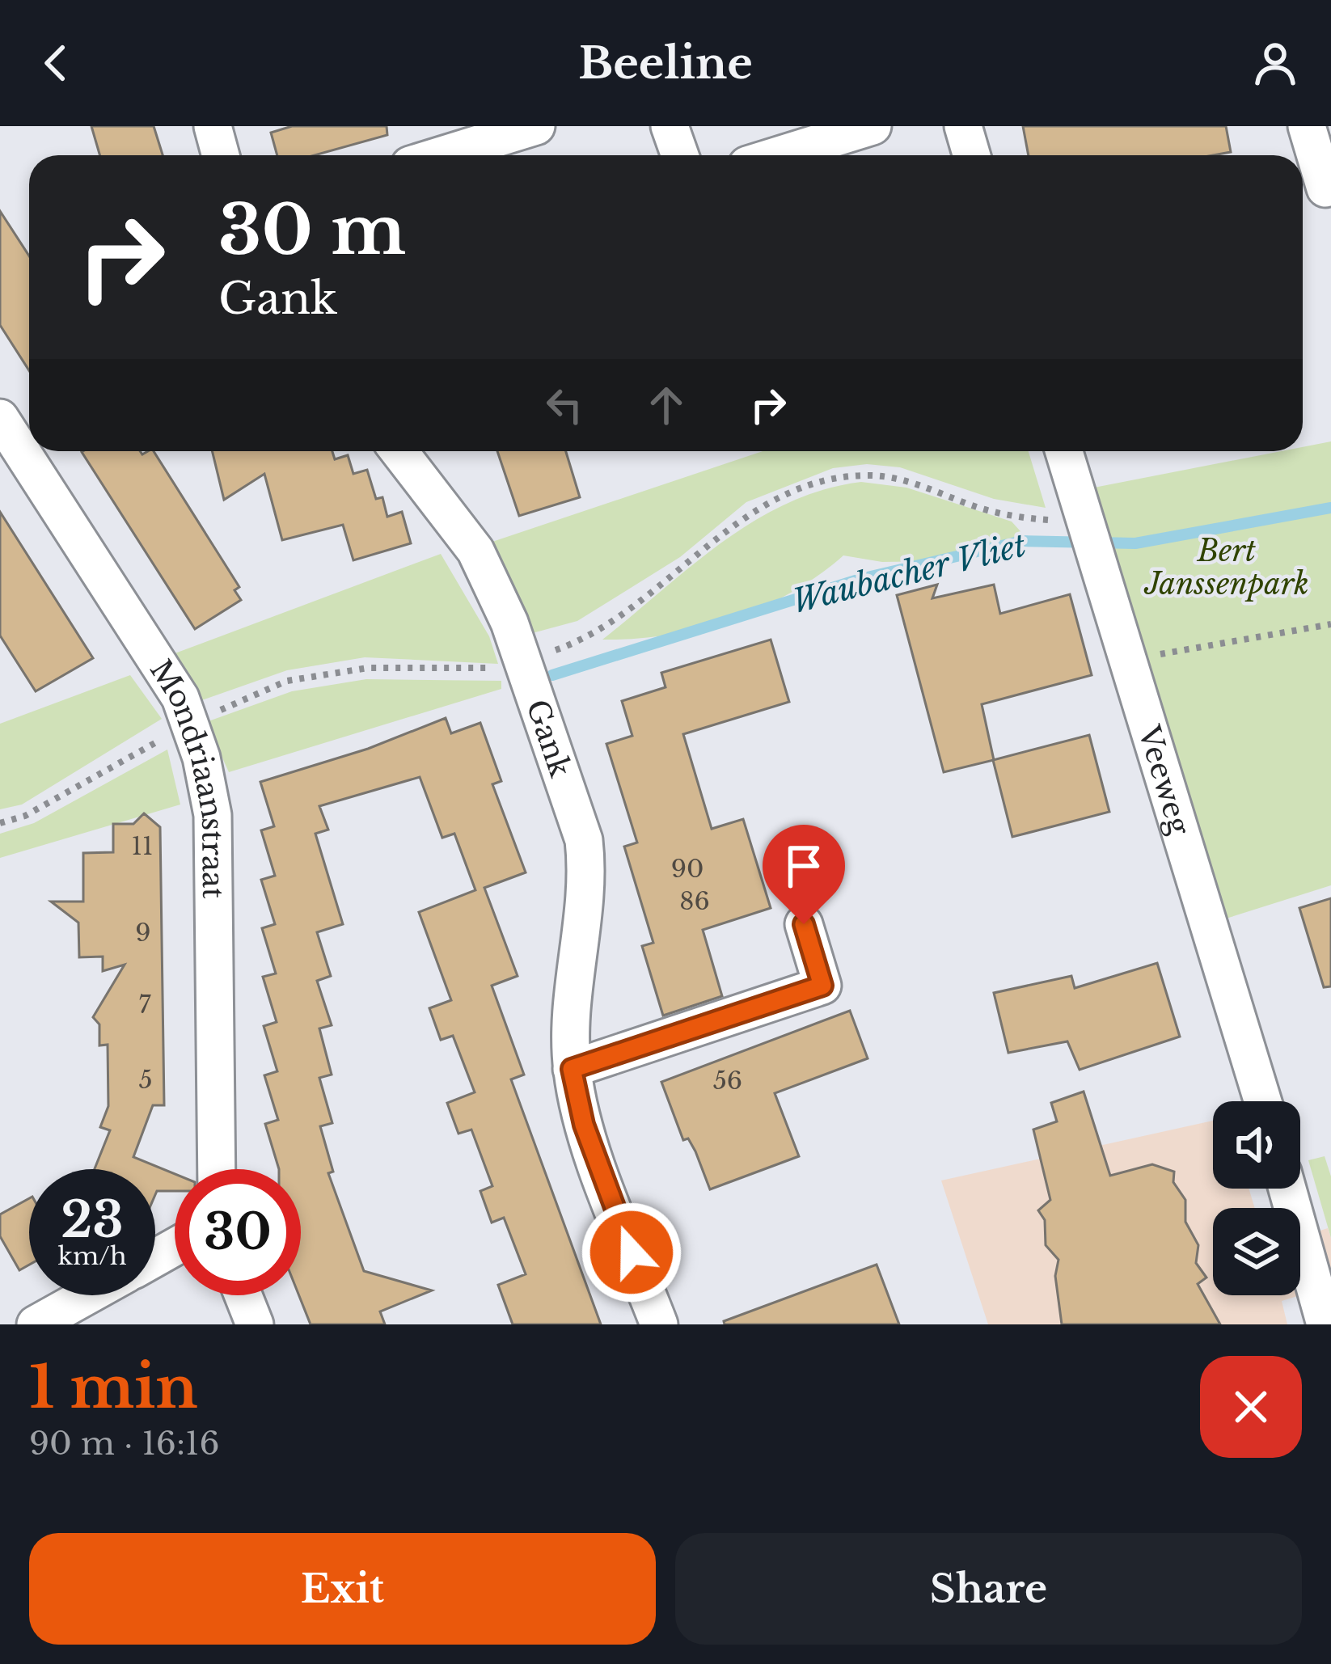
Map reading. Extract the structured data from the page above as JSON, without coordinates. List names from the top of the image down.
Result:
{
  "streets": {
    "street": ["Gank", "Veeweg", "Mondriaanstraat"]
  },
  "water": ["Waubacher Vliet"],
  "parks": ["Bert Janssenpark"],
  "house_numbers": [
    "11",
    "90",
    "86",
    "9",
    "7",
    "5",
    "56"
  ],
  "page": {
    "header": "Beeline",
    "turn": ["30 m", "Gank"],
    "speed": "23 km/h",
    "limit": "30",
    "heading": ["1 min", "90 m · 16:16"],
    "buttons": ["Exit", "Share"]
  }
}
